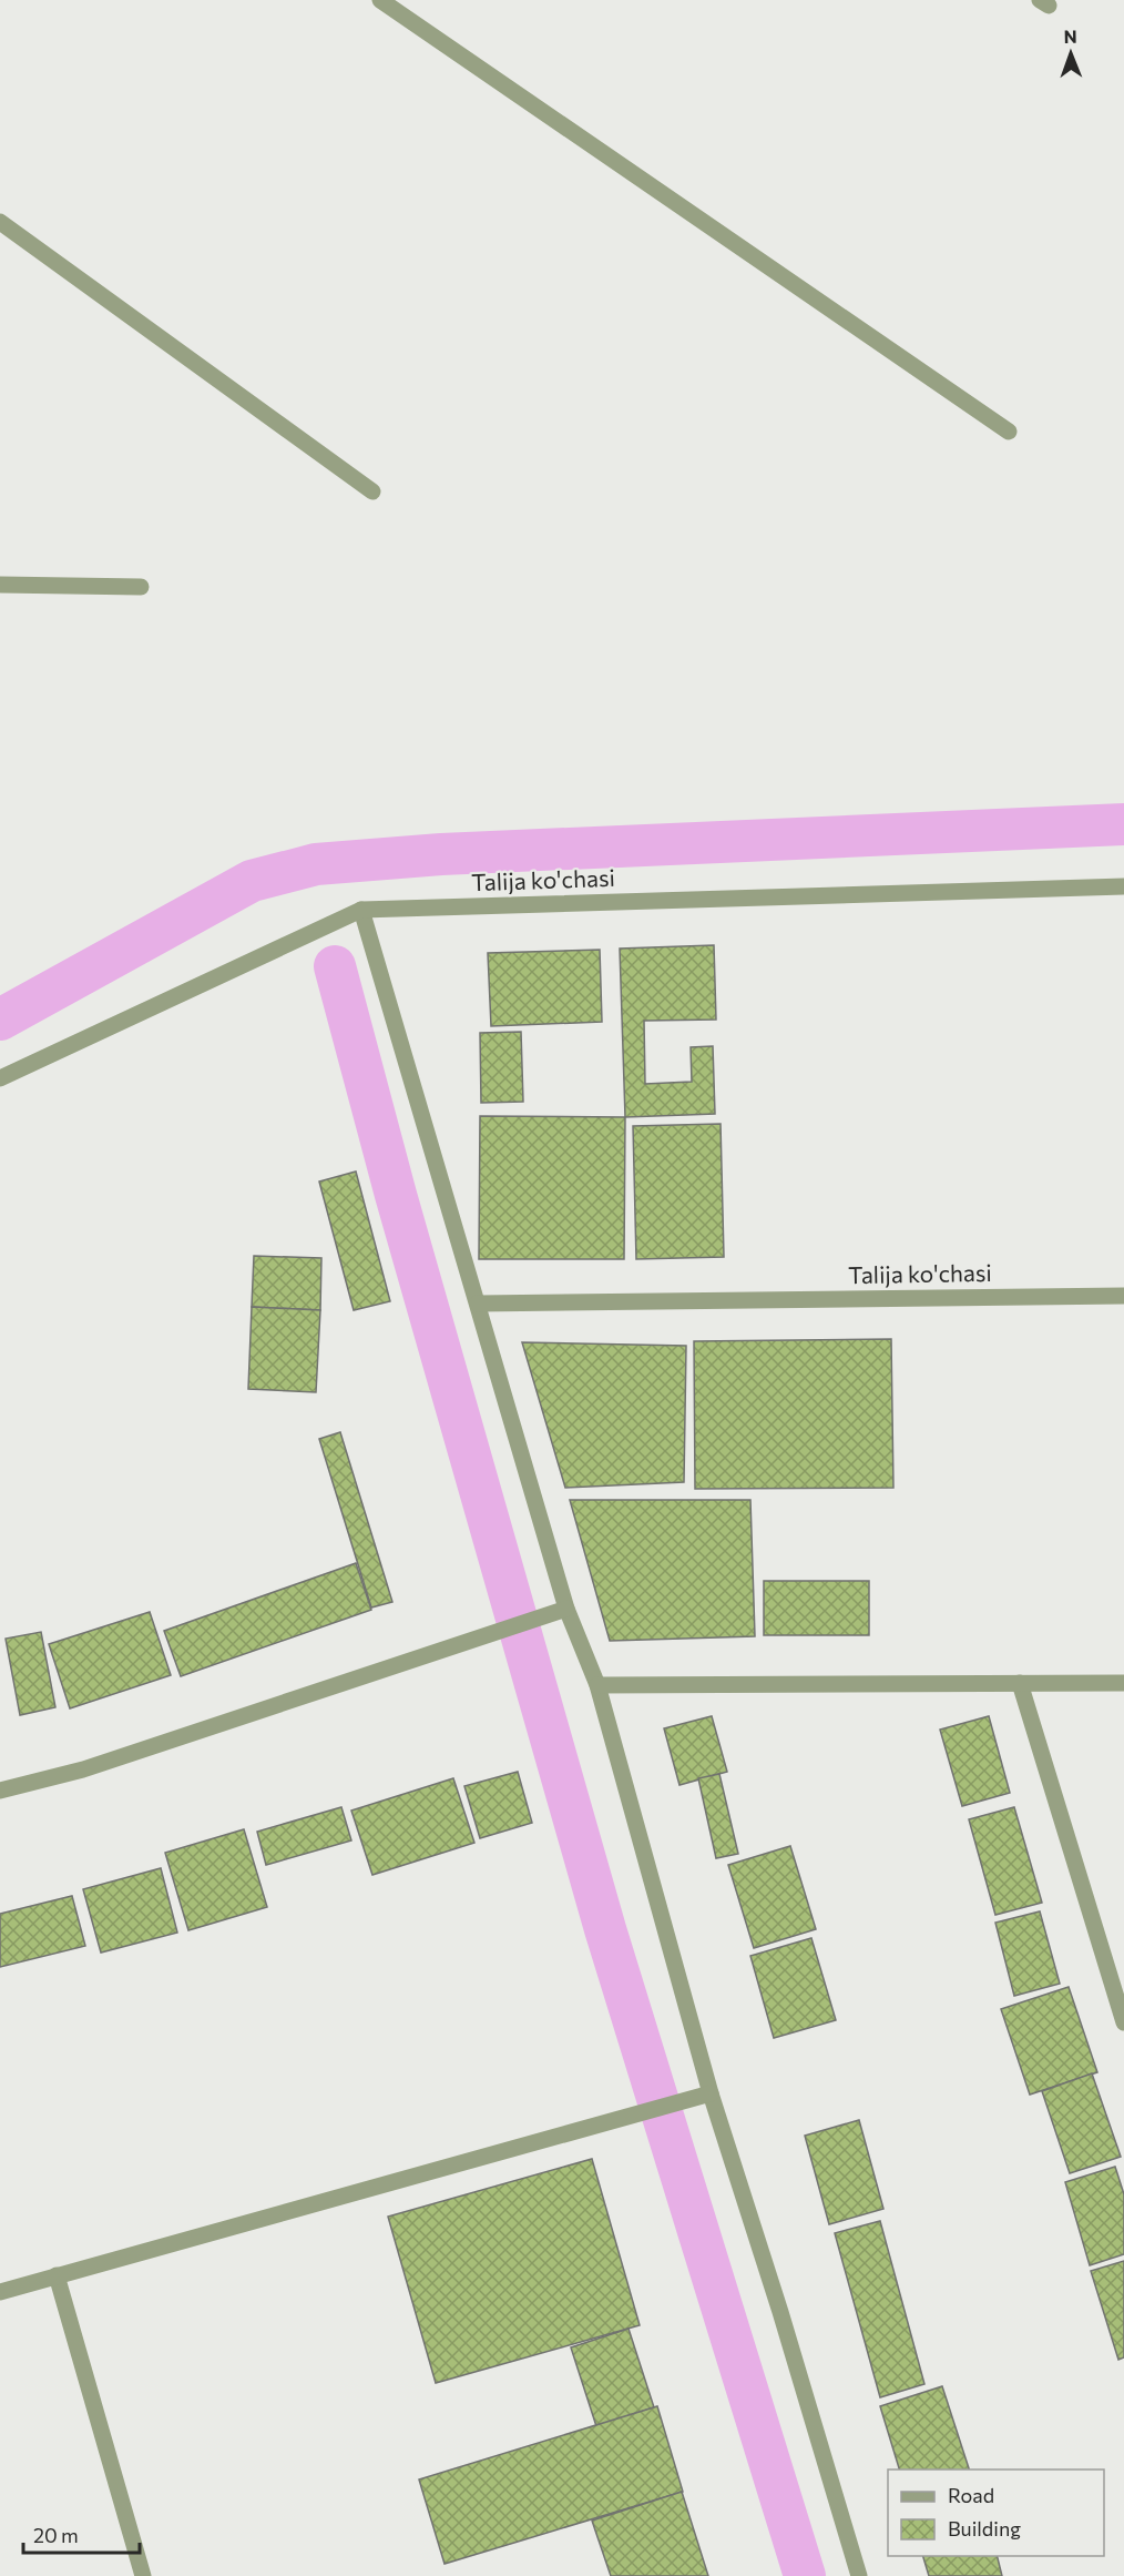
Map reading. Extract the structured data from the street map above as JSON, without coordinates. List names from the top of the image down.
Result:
{
  "streets": {
    "street": ["Talija ko'chasi"]
  },
  "legend": ["Road", "Building"],
  "scale_bar": "20 m",
  "north": "top"
}
